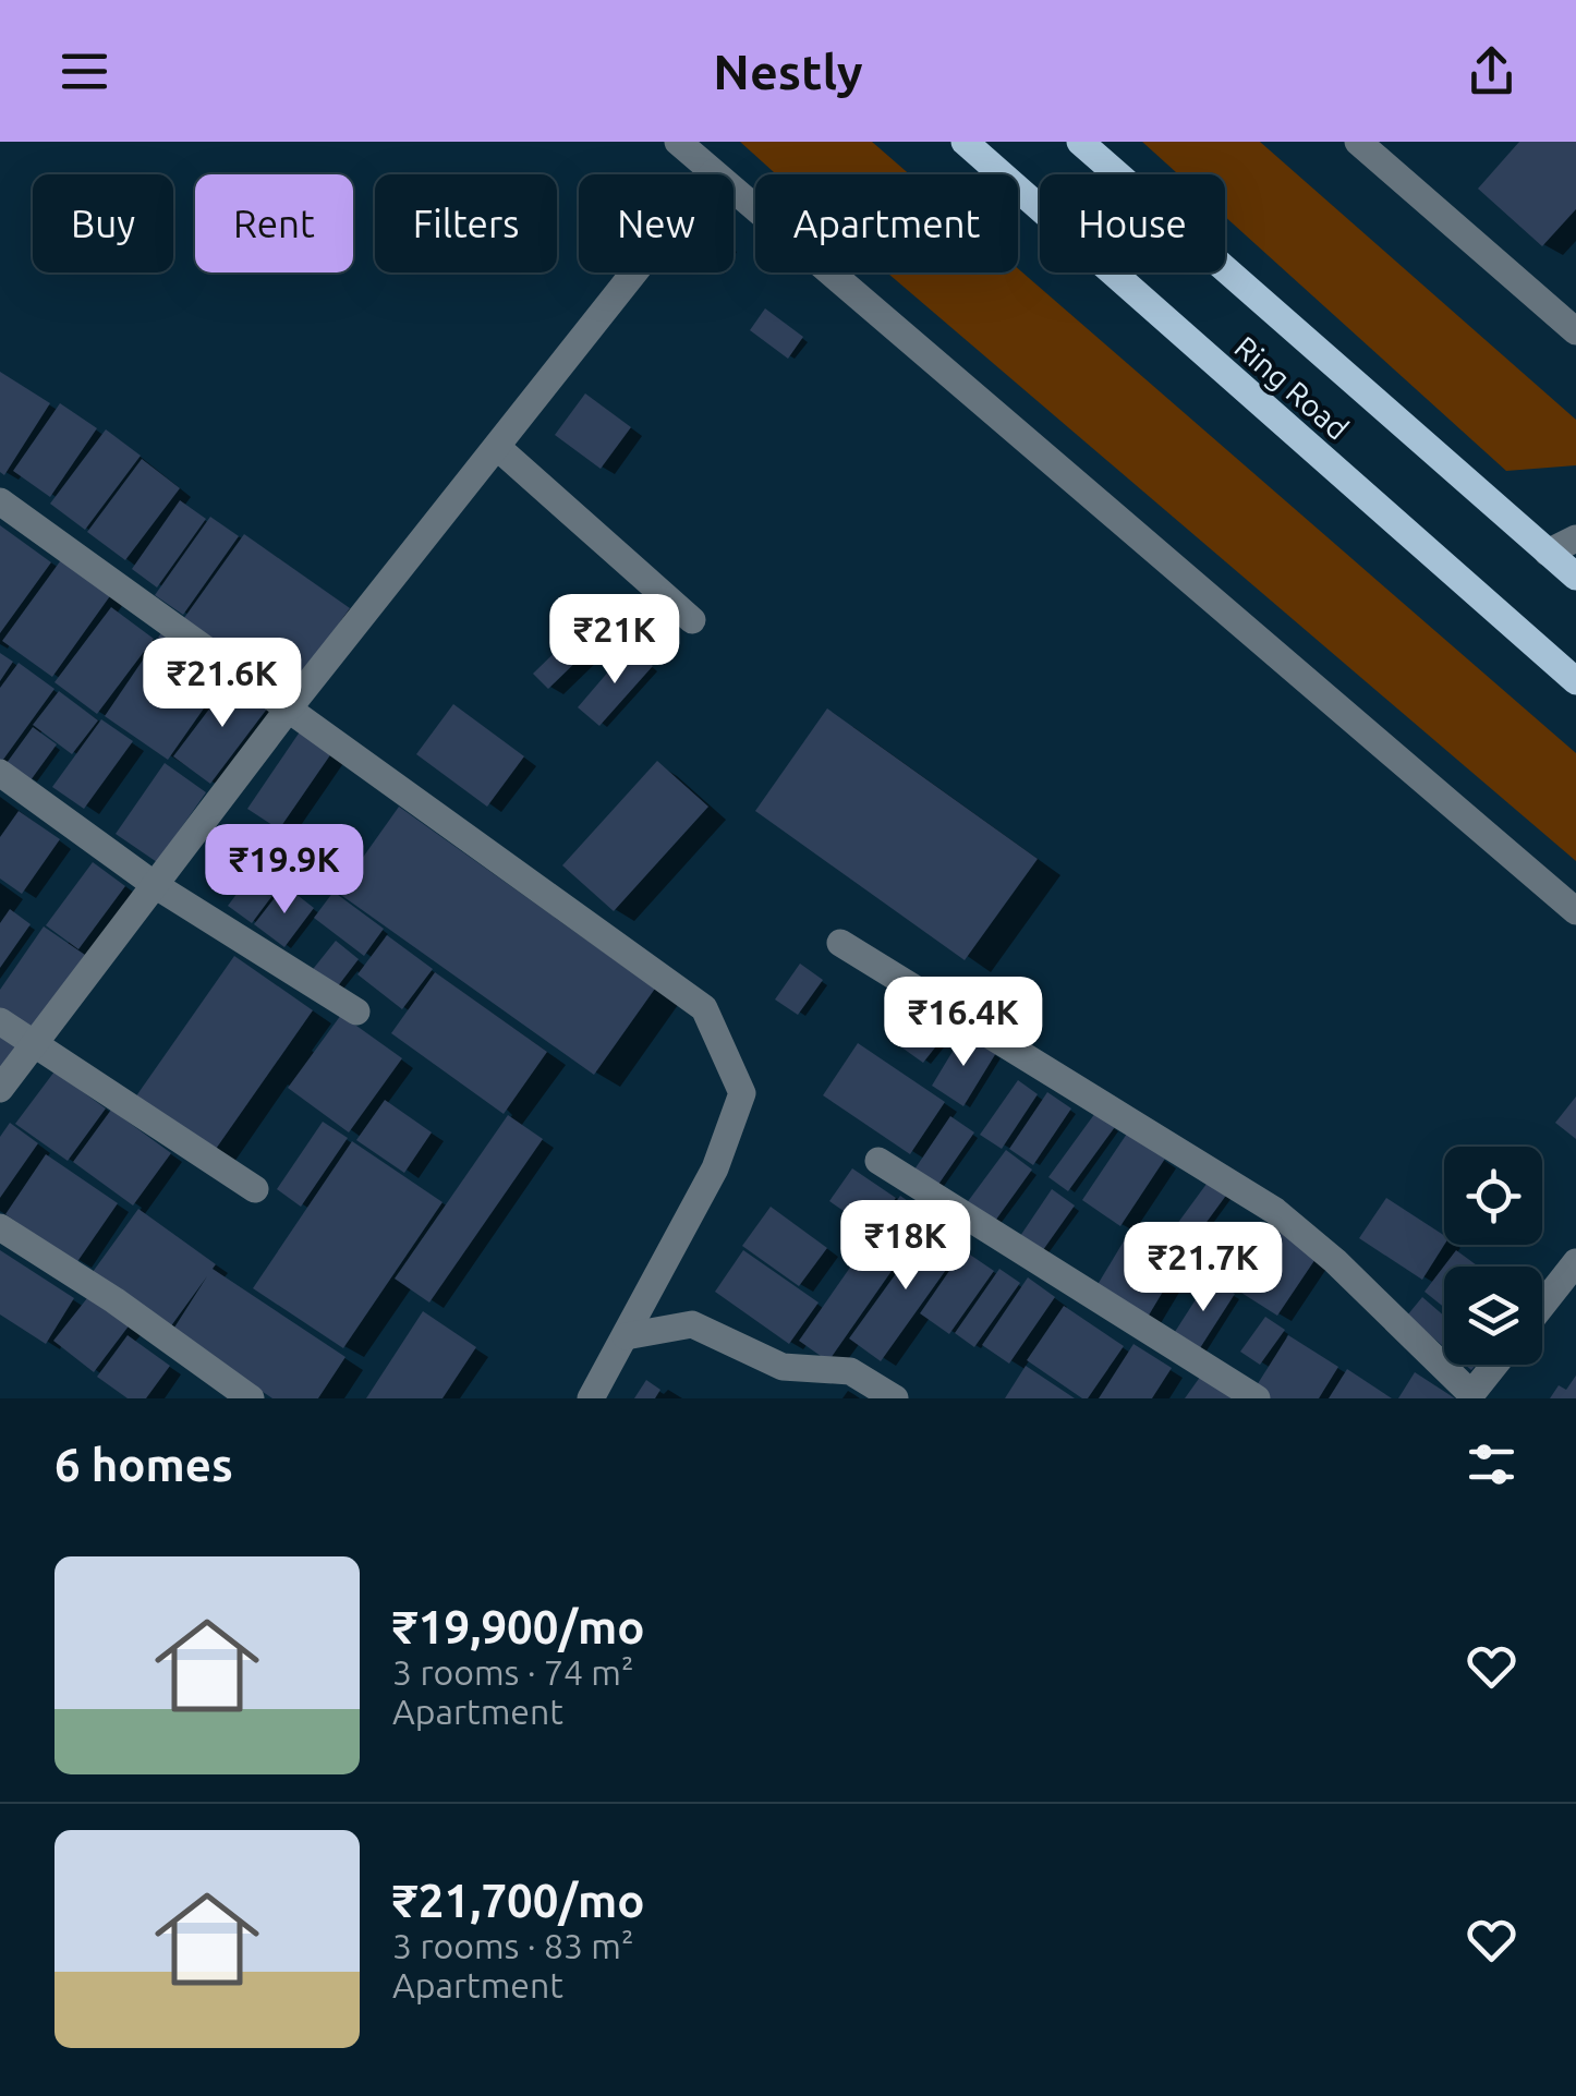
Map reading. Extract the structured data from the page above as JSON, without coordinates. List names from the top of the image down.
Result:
{
  "streets": {
    "main road": ["Ring Road"]
  },
  "page": {
    "header": "Nestly",
    "chip": [
      "Buy",
      "Rent",
      "Filters",
      "New",
      "Apartment",
      "House"
    ],
    "price": [
      "₹21K",
      "₹21.6K",
      "₹19.9K",
      "₹16.4K",
      "₹18K",
      "₹21.7K"
    ],
    "heading": "6 homes",
    "list": [
      {
        "name": "₹19,900/mo",
        "note": "3 rooms · 74 m² · Apartment"
      },
      {
        "name": "₹21,700/mo",
        "note": "3 rooms · 83 m² · Apartment"
      }
    ]
  }
}
